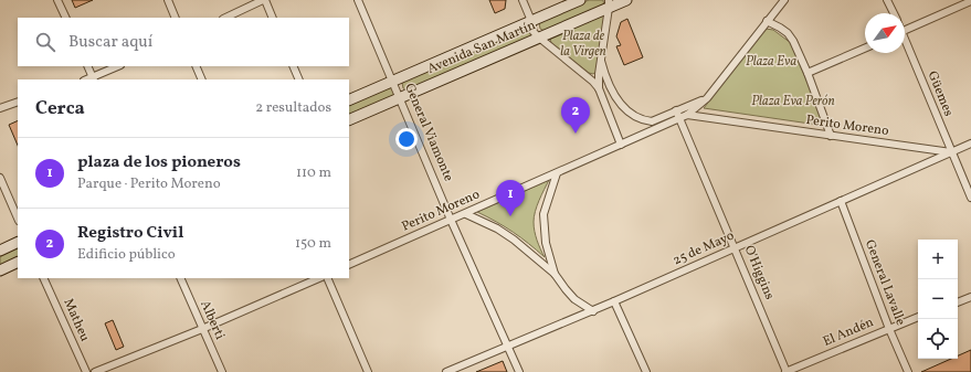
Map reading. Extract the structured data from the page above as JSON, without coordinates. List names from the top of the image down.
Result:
{
  "streets": {
    "main road": ["Avenida San Martín"],
    "street": [
      "Güemes",
      "Perito Moreno",
      "General Viamonte",
      "25 de Mayo",
      "O'Higgins",
      "General Lavalle",
      "Matheu",
      "Alberti",
      "El Andén"
    ]
  },
  "crossings": [
    ["Avenida San Martín", "General Viamonte"],
    ["Güemes", "Perito Moreno"],
    ["Güemes", "25 de Mayo"],
    ["Perito Moreno", "General Viamonte"],
    ["Perito Moreno", "25 de Mayo"],
    ["Perito Moreno", "O'Higgins"],
    ["General Viamonte", "25 de Mayo"],
    ["25 de Mayo", "O'Higgins"],
    ["25 de Mayo", "General Lavalle"],
    ["O'Higgins", "El Andén"],
    ["General Lavalle", "El Andén"]
  ],
  "parks": ["Plaza de la Virgen", "Plaza Eva", "Plaza Eva Perón"],
  "north": "top right",
  "page": {
    "search": "Buscar aquí",
    "heading": ["Cerca", "2 resultados"],
    "pins": ["2", "1"],
    "list": [
      {
        "mark": "1",
        "name": "plaza de los pioneros",
        "note": "Parque · Perito Moreno",
        "value": "110 m"
      },
      {
        "mark": "2",
        "name": "Registro Civil",
        "note": "Edificio público",
        "value": "150 m"
      }
    ],
    "map_buttons": ["+", "−"]
  }
}
